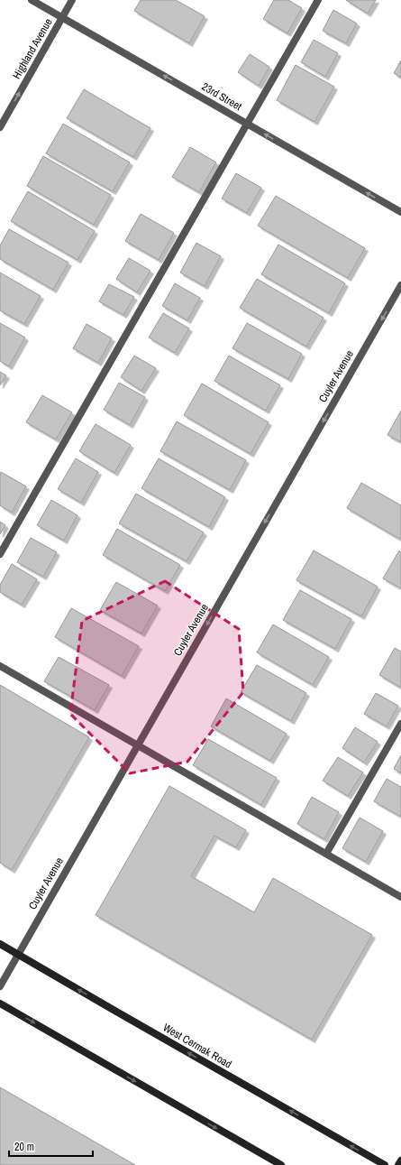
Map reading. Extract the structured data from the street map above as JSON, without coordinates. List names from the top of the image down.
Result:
{
  "streets": {
    "main road": ["West Cermak Road"],
    "street": ["Highland Avenue", "23rd Street", "Cuyler Avenue"]
  },
  "crossings": [
    ["Highland Avenue", "23rd Street"],
    ["Cuyler Avenue", "West Cermak Road"]
  ],
  "one_way": ["Highland Avenue", "23rd Street", "Cuyler Avenue"],
  "scale_bar": "20 m"
}
